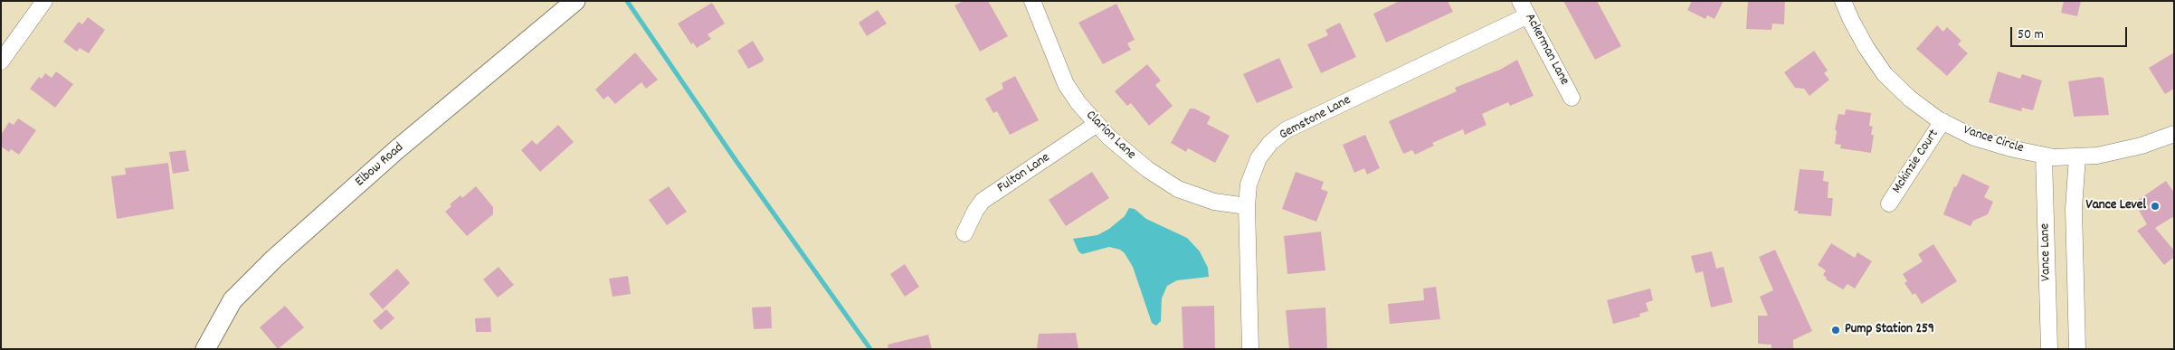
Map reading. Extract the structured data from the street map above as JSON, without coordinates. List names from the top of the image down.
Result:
{
  "streets": {
    "street": [
      "Ackerman Lane",
      "Gemstone Lane",
      "Clarion Lane",
      "Vance Circle",
      "Mckinzie Court",
      "Elbow Road",
      "Fulton Lane",
      "Vance Lane"
    ]
  },
  "crossings": [
    ["Ackerman Lane", "Gemstone Lane"],
    ["Gemstone Lane", "Clarion Lane"],
    ["Clarion Lane", "Fulton Lane"],
    ["Vance Circle", "Mckinzie Court"],
    ["Vance Circle", "Vance Lane"]
  ],
  "places": ["Vance Level", "Pump Station 259"],
  "scale_bar": "50 m"
}
